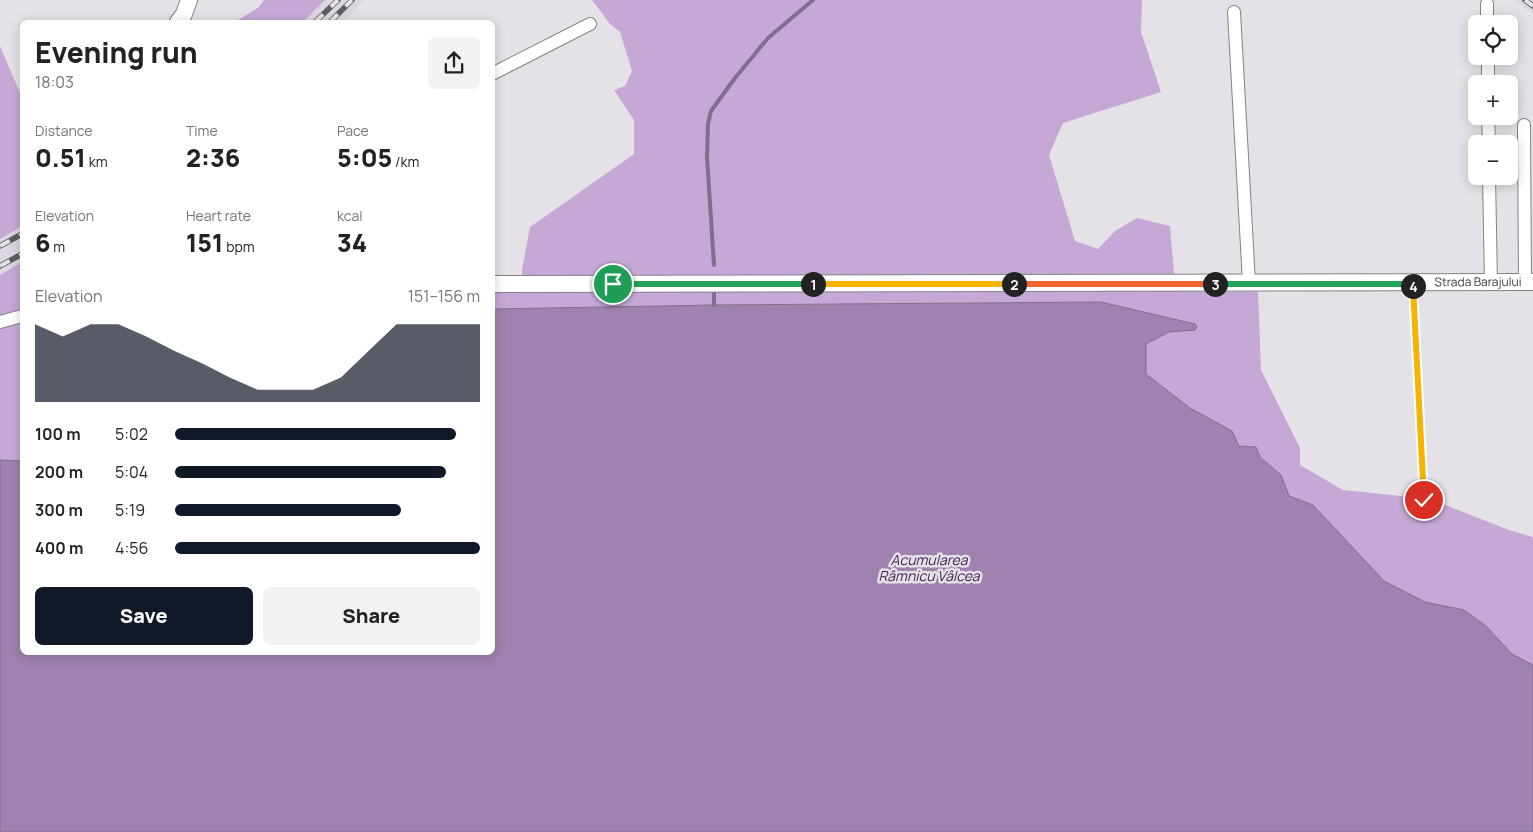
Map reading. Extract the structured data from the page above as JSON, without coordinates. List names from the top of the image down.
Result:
{
  "streets": {
    "street": ["Strada Barajului"]
  },
  "water": ["Acumularea Râmnicu Vâlcea"],
  "page": {
    "map_buttons": ["+", "−"],
    "heading": ["Evening run", "18:03"],
    "stats": [
      ["Distance", "0.51 km"],
      ["Time", "2:36"],
      ["Pace", "5:05 /km"],
      ["Elevation", "6 m"],
      ["Heart rate", "151 bpm"],
      ["kcal", "34"]
    ],
    "pins": [
      "1",
      "2",
      "3",
      "4"
    ],
    "chart": ["Elevation", "151–156 m"],
    "list": [
      {
        "name": "100 m",
        "note": "5:02"
      },
      {
        "name": "200 m",
        "note": "5:04"
      },
      {
        "name": "300 m",
        "note": "5:19"
      },
      {
        "name": "400 m",
        "note": "4:56"
      }
    ],
    "buttons": ["Save", "Share"]
  }
}
